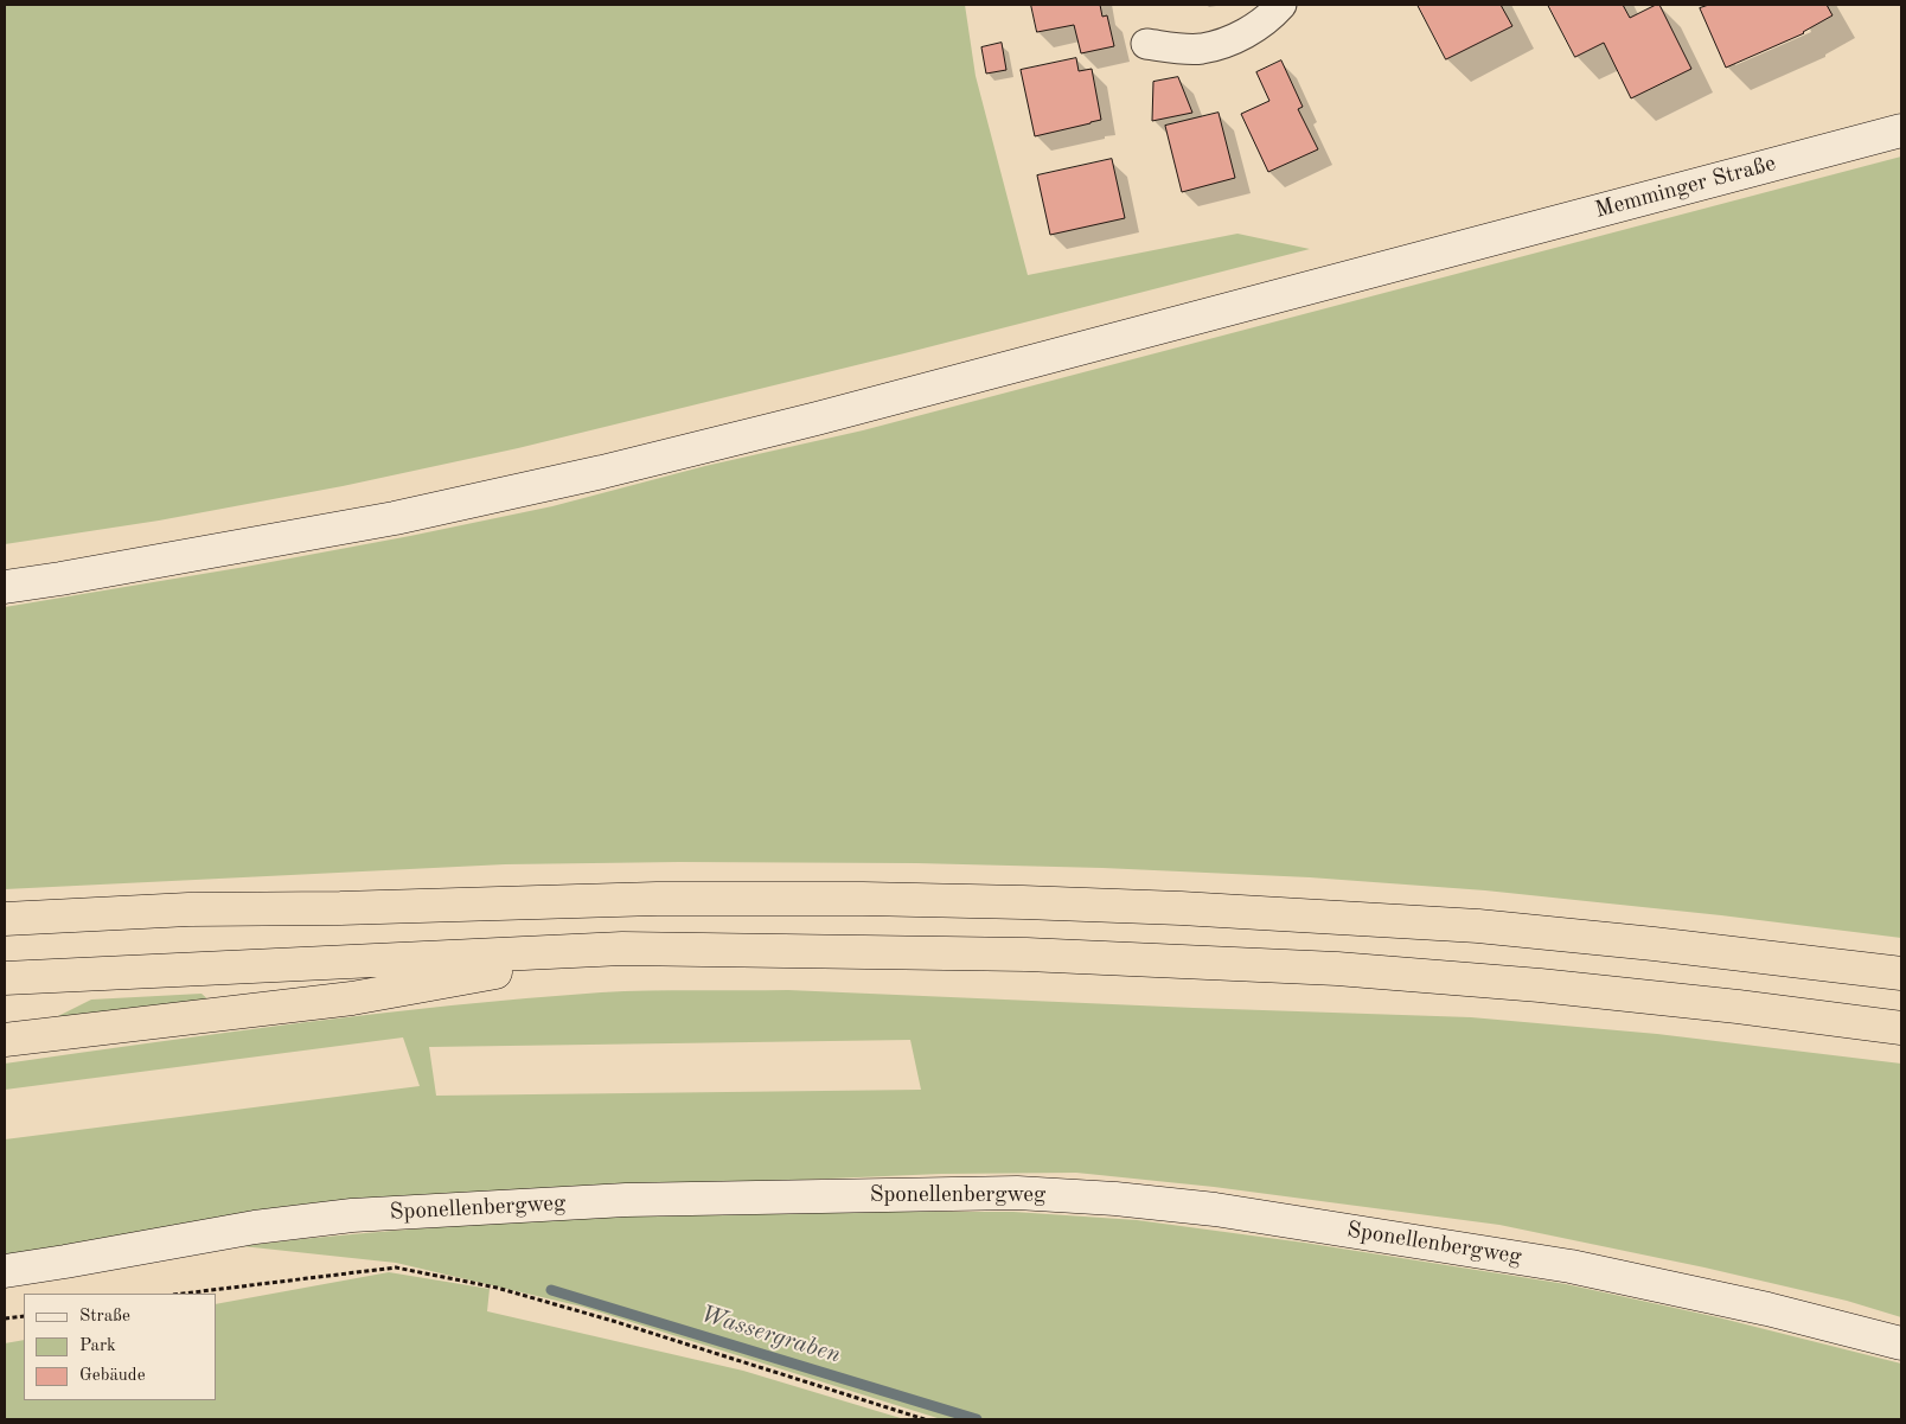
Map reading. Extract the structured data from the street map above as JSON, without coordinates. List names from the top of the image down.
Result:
{
  "streets": {
    "street": ["Memminger Straße", "Sponellenbergweg"]
  },
  "water": ["Wassergraben"],
  "legend": ["Straße", "Park", "Gebäude"]
}
